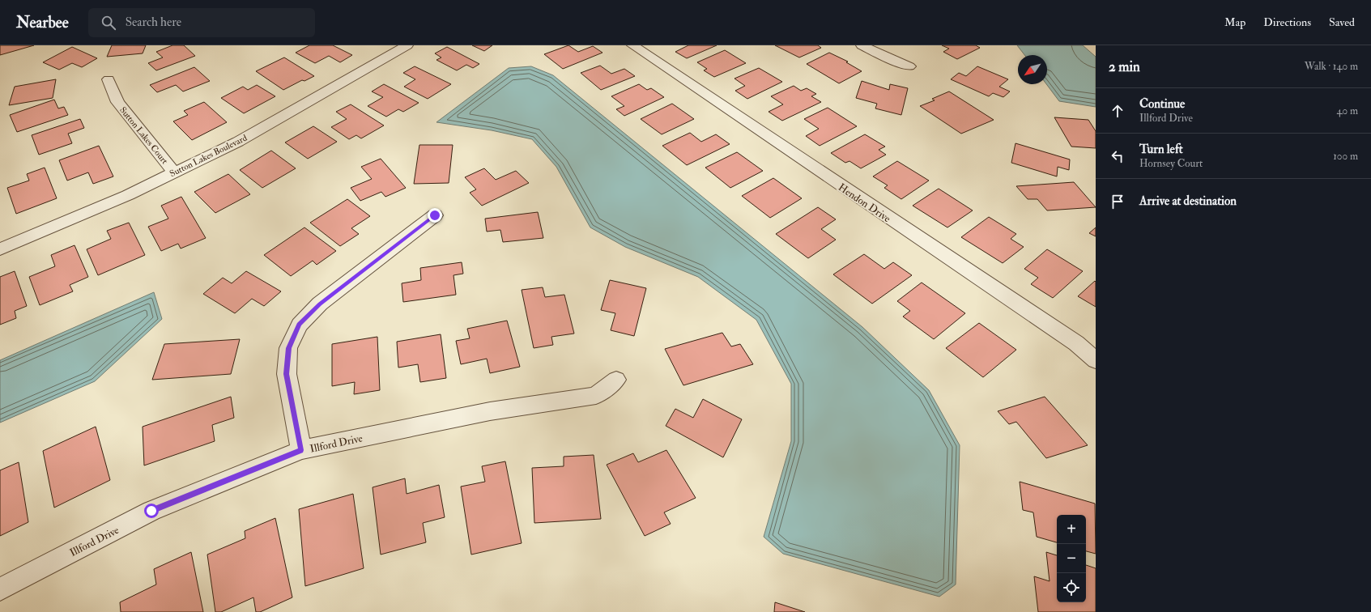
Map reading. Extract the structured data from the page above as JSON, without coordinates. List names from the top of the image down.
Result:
{
  "streets": {
    "street": [
      "Sutton Lakes Court",
      "Sutton Lakes Boulevard",
      "Hendon Drive",
      "Illford Drive"
    ]
  },
  "crossings": [
    ["Sutton Lakes Court", "Sutton Lakes Boulevard"]
  ],
  "north": "bottom left",
  "page": {
    "header": "Nearbee",
    "search": "Search here",
    "nav": ["Map", "Directions", "Saved"],
    "heading": ["2 min", "Walk · 140 m"],
    "list": [
      ["Continue", "Illford Drive", "40 m"],
      ["Turn left", "Hornsey Court", "100 m"],
      "Arrive at destination"
    ],
    "map_buttons": ["+", "−"]
  }
}
